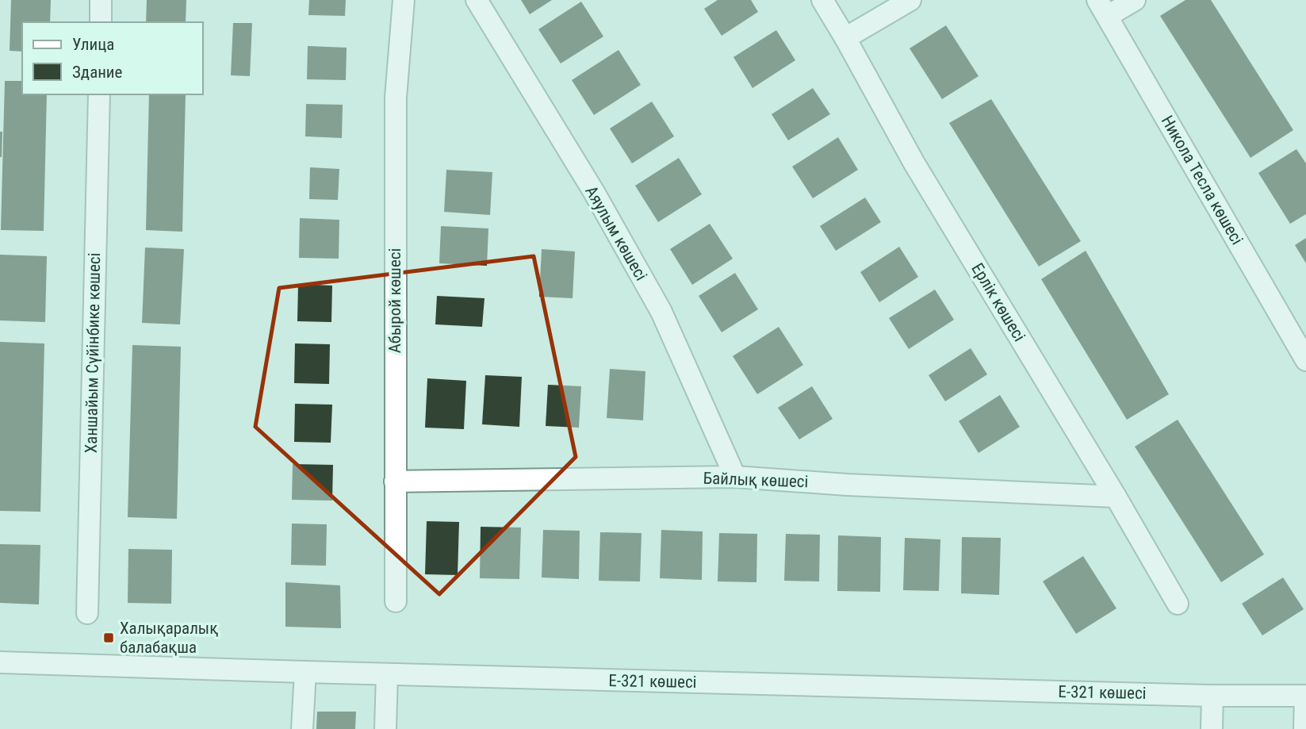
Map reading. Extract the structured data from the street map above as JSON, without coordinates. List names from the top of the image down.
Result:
{
  "streets": {
    "street": [
      "Никола Тесла көшесі",
      "Аяулым көшесі",
      "Абырой көшесі",
      "Ерлік көшесі",
      "Ханшайым Сүйінбике көшесі",
      "Байлық көшесі",
      "Е-321 көшесі"
    ]
  },
  "crossings": [
    ["Аяулым көшесі", "Байлық көшесі"],
    ["Абырой көшесі", "Байлық көшесі"],
    ["Ерлік көшесі", "Байлық көшесі"]
  ],
  "places": {
    "transit": ["Халықаралық балабақша"]
  },
  "legend": ["Улица", "Здание"]
}
